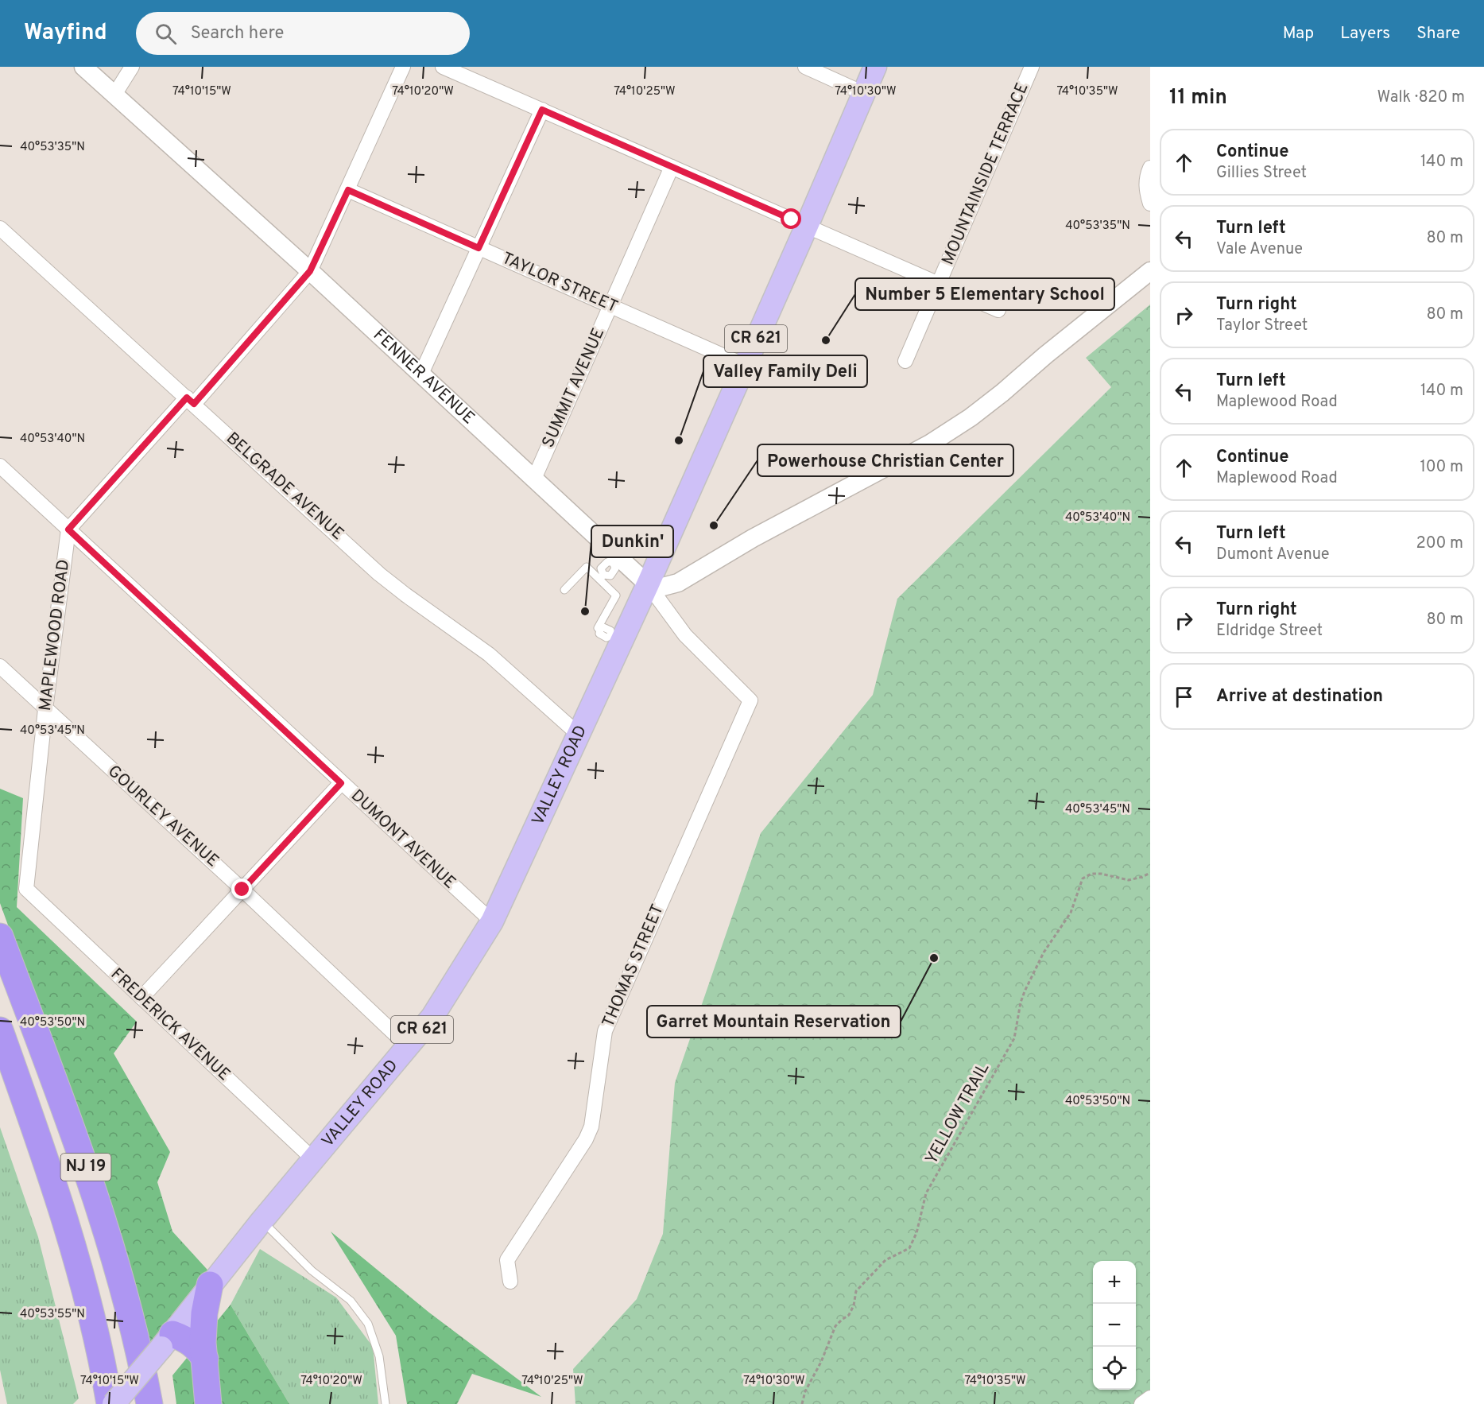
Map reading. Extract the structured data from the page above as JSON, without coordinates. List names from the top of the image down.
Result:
{
  "streets": {
    "highway": ["NJ 19"],
    "main road": ["CR 621", "VALLEY ROAD"],
    "street": [
      "MOUNTAINSIDE TERRACE",
      "TAYLOR STREET",
      "FENNER AVENUE",
      "SUMMIT AVENUE",
      "BELGRADE AVENUE",
      "MAPLEWOOD ROAD",
      "GOURLEY AVENUE",
      "DUMONT AVENUE",
      "THOMAS STREET",
      "FREDERICK AVENUE"
    ],
    "path": ["YELLOW TRAIL"]
  },
  "crossings": [
    ["TAYLOR STREET", "SUMMIT AVENUE"],
    ["TAYLOR STREET", "VALLEY ROAD"],
    ["FENNER AVENUE", "SUMMIT AVENUE"],
    ["FENNER AVENUE", "VALLEY ROAD"],
    ["FENNER AVENUE", "THOMAS STREET"],
    ["BELGRADE AVENUE", "VALLEY ROAD"],
    ["MAPLEWOOD ROAD", "GOURLEY AVENUE"],
    ["MAPLEWOOD ROAD", "DUMONT AVENUE"],
    ["MAPLEWOOD ROAD", "FREDERICK AVENUE"],
    ["VALLEY ROAD", "GOURLEY AVENUE"],
    ["VALLEY ROAD", "DUMONT AVENUE"],
    ["VALLEY ROAD", "FREDERICK AVENUE"]
  ],
  "places": [
    "Number 5 Elementary School",
    "Valley Family Deli",
    "Powerhouse Christian Center",
    "Dunkin'",
    "Garret Mountain Reservation"
  ],
  "page": {
    "header": "Wayfind",
    "search": "Search here",
    "nav": ["Map", "Layers", "Share"],
    "heading": ["11 min", "Walk · 820 m"],
    "list": [
      ["Continue", "Gillies Street", "140 m"],
      ["Turn left", "Vale Avenue", "80 m"],
      ["Turn right", "Taylor Street", "80 m"],
      ["Turn left", "Maplewood Road", "140 m"],
      ["Continue", "Maplewood Road", "100 m"],
      ["Turn left", "Dumont Avenue", "200 m"],
      ["Turn right", "Eldridge Street", "80 m"],
      "Arrive at destination"
    ],
    "map_buttons": ["+", "−"]
  },
  "coordinates": [
    "74°10'15\"W",
    "74°10'20\"W",
    "74°10'25\"W",
    "74°10'30\"W",
    "74°10'35\"W",
    "40°53'35\"N",
    "40°53'40\"N",
    "40°53'45\"N",
    "40°53'50\"N",
    "40°53'55\"N"
  ]
}
